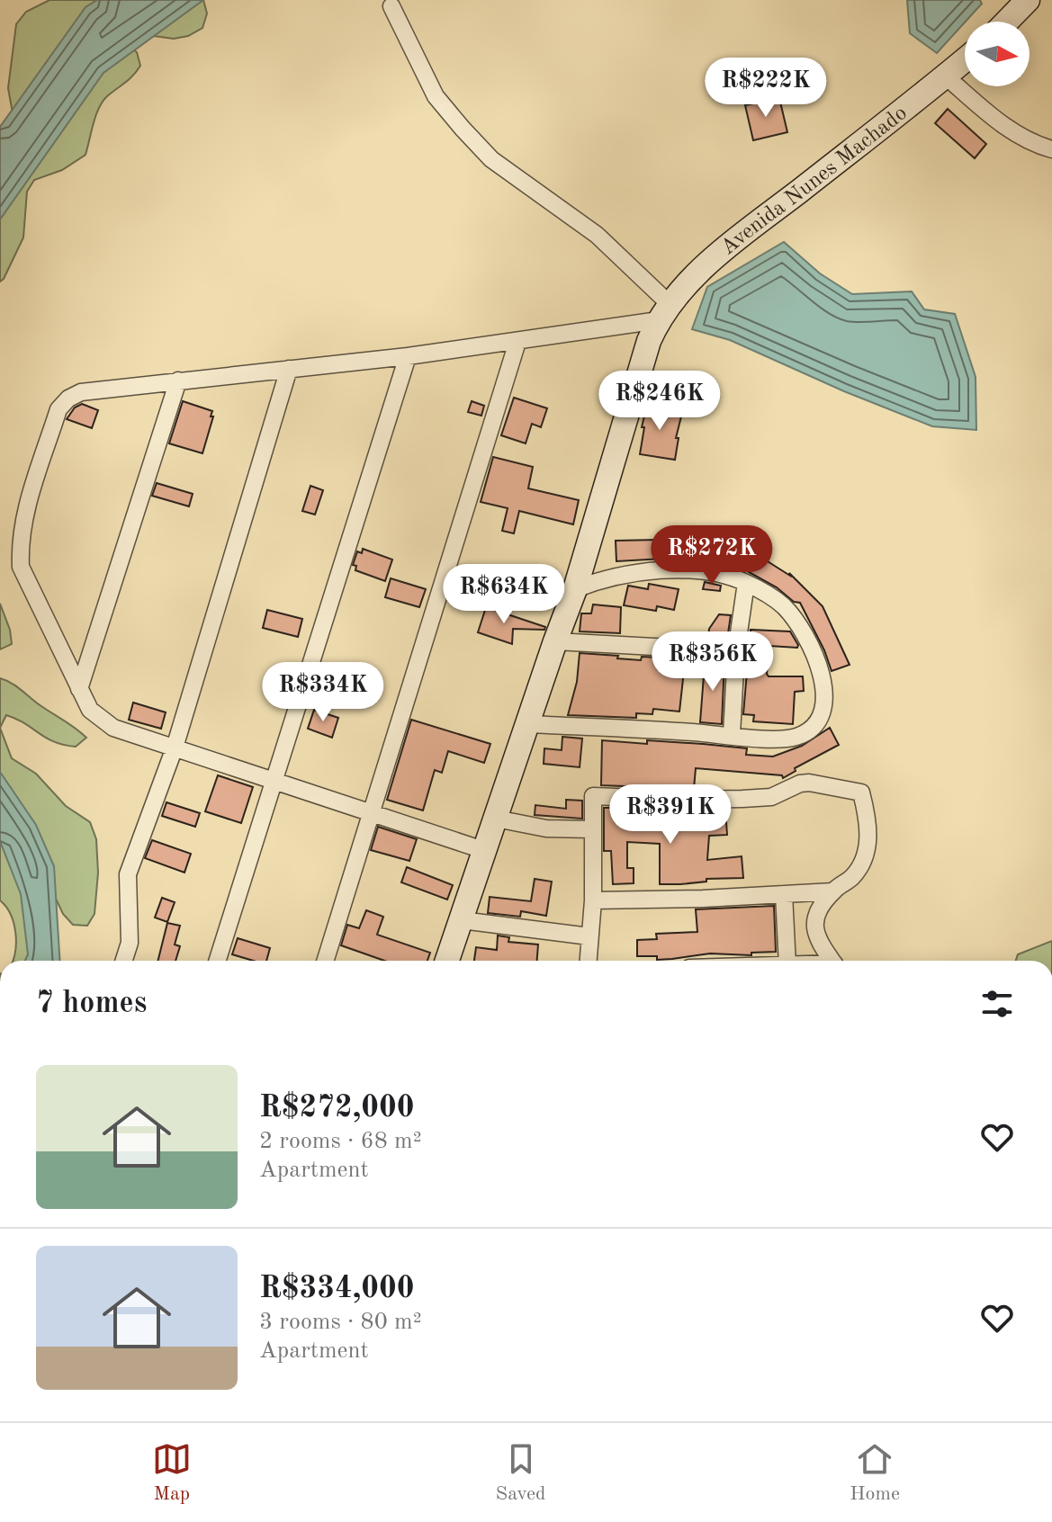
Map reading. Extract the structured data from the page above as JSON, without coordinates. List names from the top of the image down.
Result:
{
  "streets": {
    "main road": ["Avenida Nunes Machado"]
  },
  "north": "right",
  "page": {
    "price": [
      "R$222K",
      "R$246K",
      "R$272K",
      "R$634K",
      "R$356K",
      "R$334K",
      "R$391K"
    ],
    "heading": "7 homes",
    "list": [
      {
        "name": "R$272,000",
        "note": "2 rooms · 68 m² · Apartment"
      },
      {
        "name": "R$334,000",
        "note": "3 rooms · 80 m² · Apartment"
      }
    ],
    "tabs": ["Map", "Saved", "Home"]
  }
}
